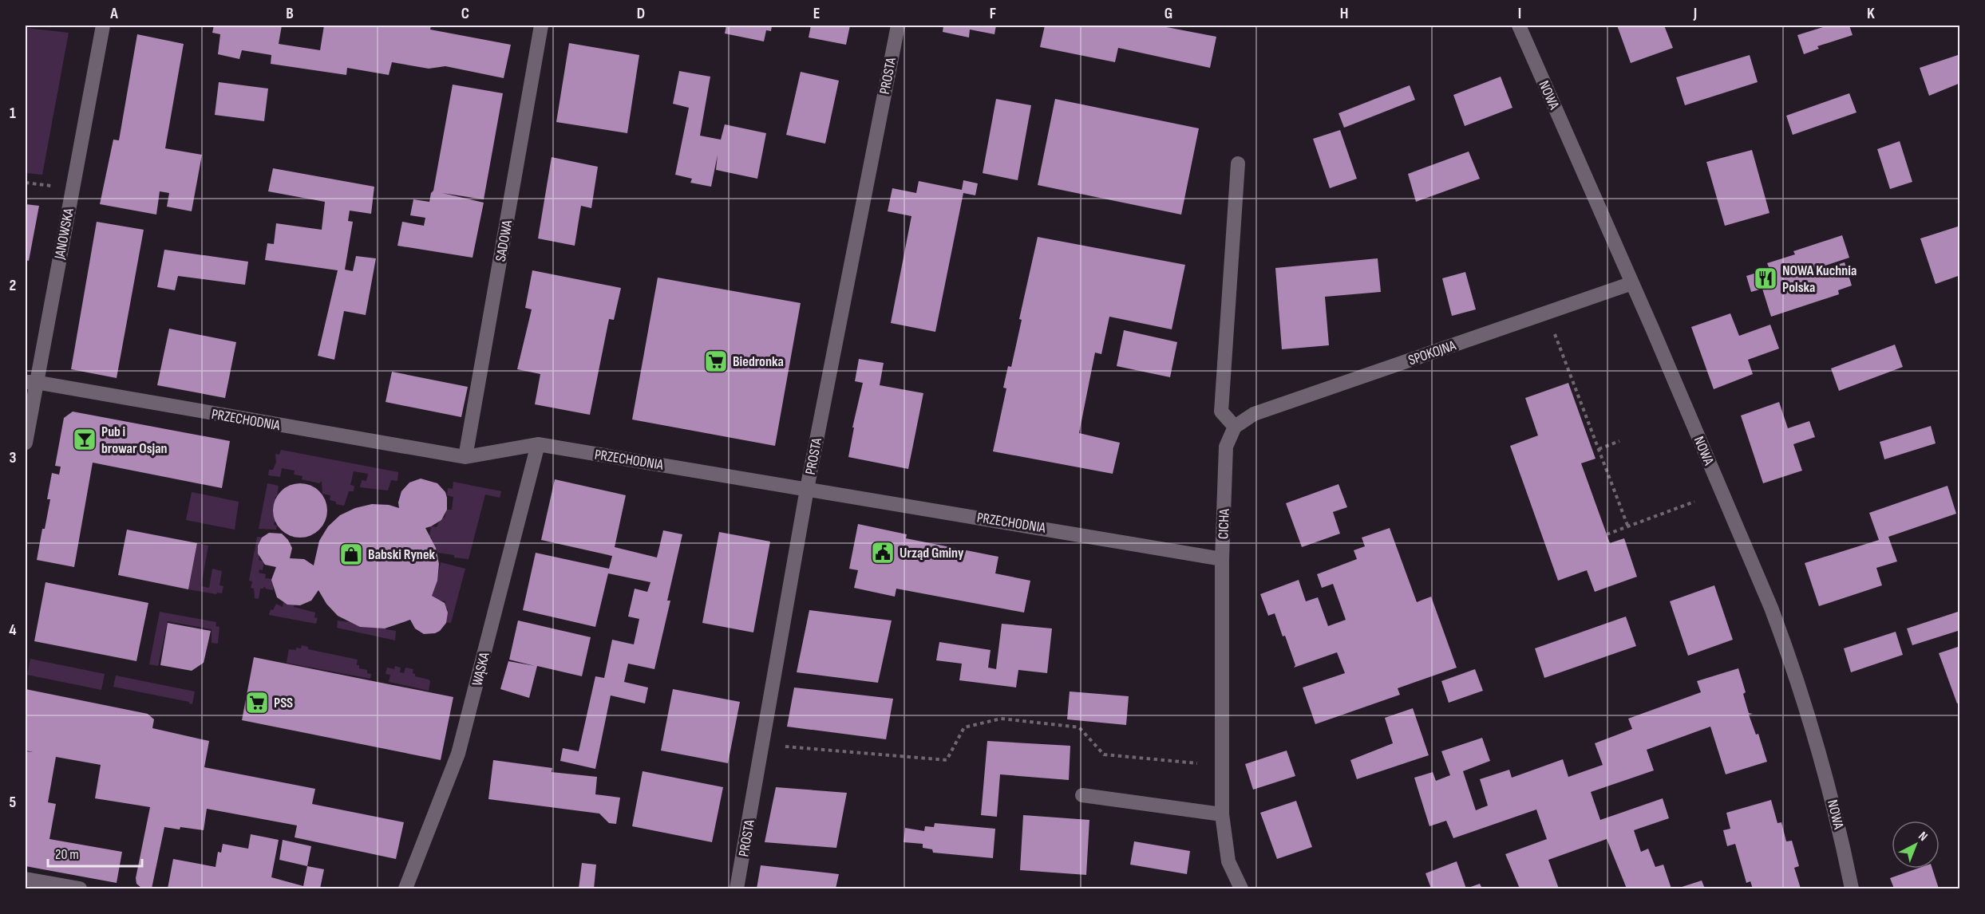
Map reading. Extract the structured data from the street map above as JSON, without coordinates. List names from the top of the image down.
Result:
{
  "streets": {
    "street": [
      "PROSTA",
      "NOWA",
      "JANOWSKA",
      "SADOWA",
      "SPOKOJNA",
      "PRZECHODNIA",
      "CICHA",
      "WĄSKA"
    ]
  },
  "crossings": [
    ["PROSTA", "PRZECHODNIA"],
    ["NOWA", "SPOKOJNA"],
    ["JANOWSKA", "PRZECHODNIA"],
    ["SADOWA", "PRZECHODNIA"],
    ["SPOKOJNA", "CICHA"],
    ["PRZECHODNIA", "CICHA"],
    ["PRZECHODNIA", "WĄSKA"]
  ],
  "places": {
    "restaurant": ["NOWA Kuchnia Polska"],
    "supermarket": ["Biedronka", "PSS"],
    "bar": ["Pub i browar Osjan"],
    "public building": ["Urząd Gminy"],
    "shop": ["Babski Rynek"]
  },
  "scale_bar": "20 m",
  "north": "top right",
  "grid": {
    "columns": [
      "A",
      "B",
      "C",
      "D",
      "E",
      "F",
      "G",
      "H",
      "I",
      "J",
      "K"
    ],
    "rows": [
      "1",
      "2",
      "3",
      "4",
      "5"
    ]
  }
}
